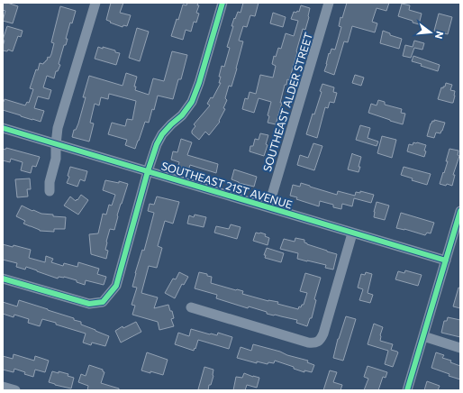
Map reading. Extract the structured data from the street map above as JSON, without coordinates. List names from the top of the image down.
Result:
{
  "streets": {
    "street": ["SOUTHEAST ALDER STREET", "SOUTHEAST 21ST AVENUE"]
  },
  "crossings": [
    ["SOUTHEAST ALDER STREET", "SOUTHEAST 21ST AVENUE"]
  ],
  "north": "right"
}
